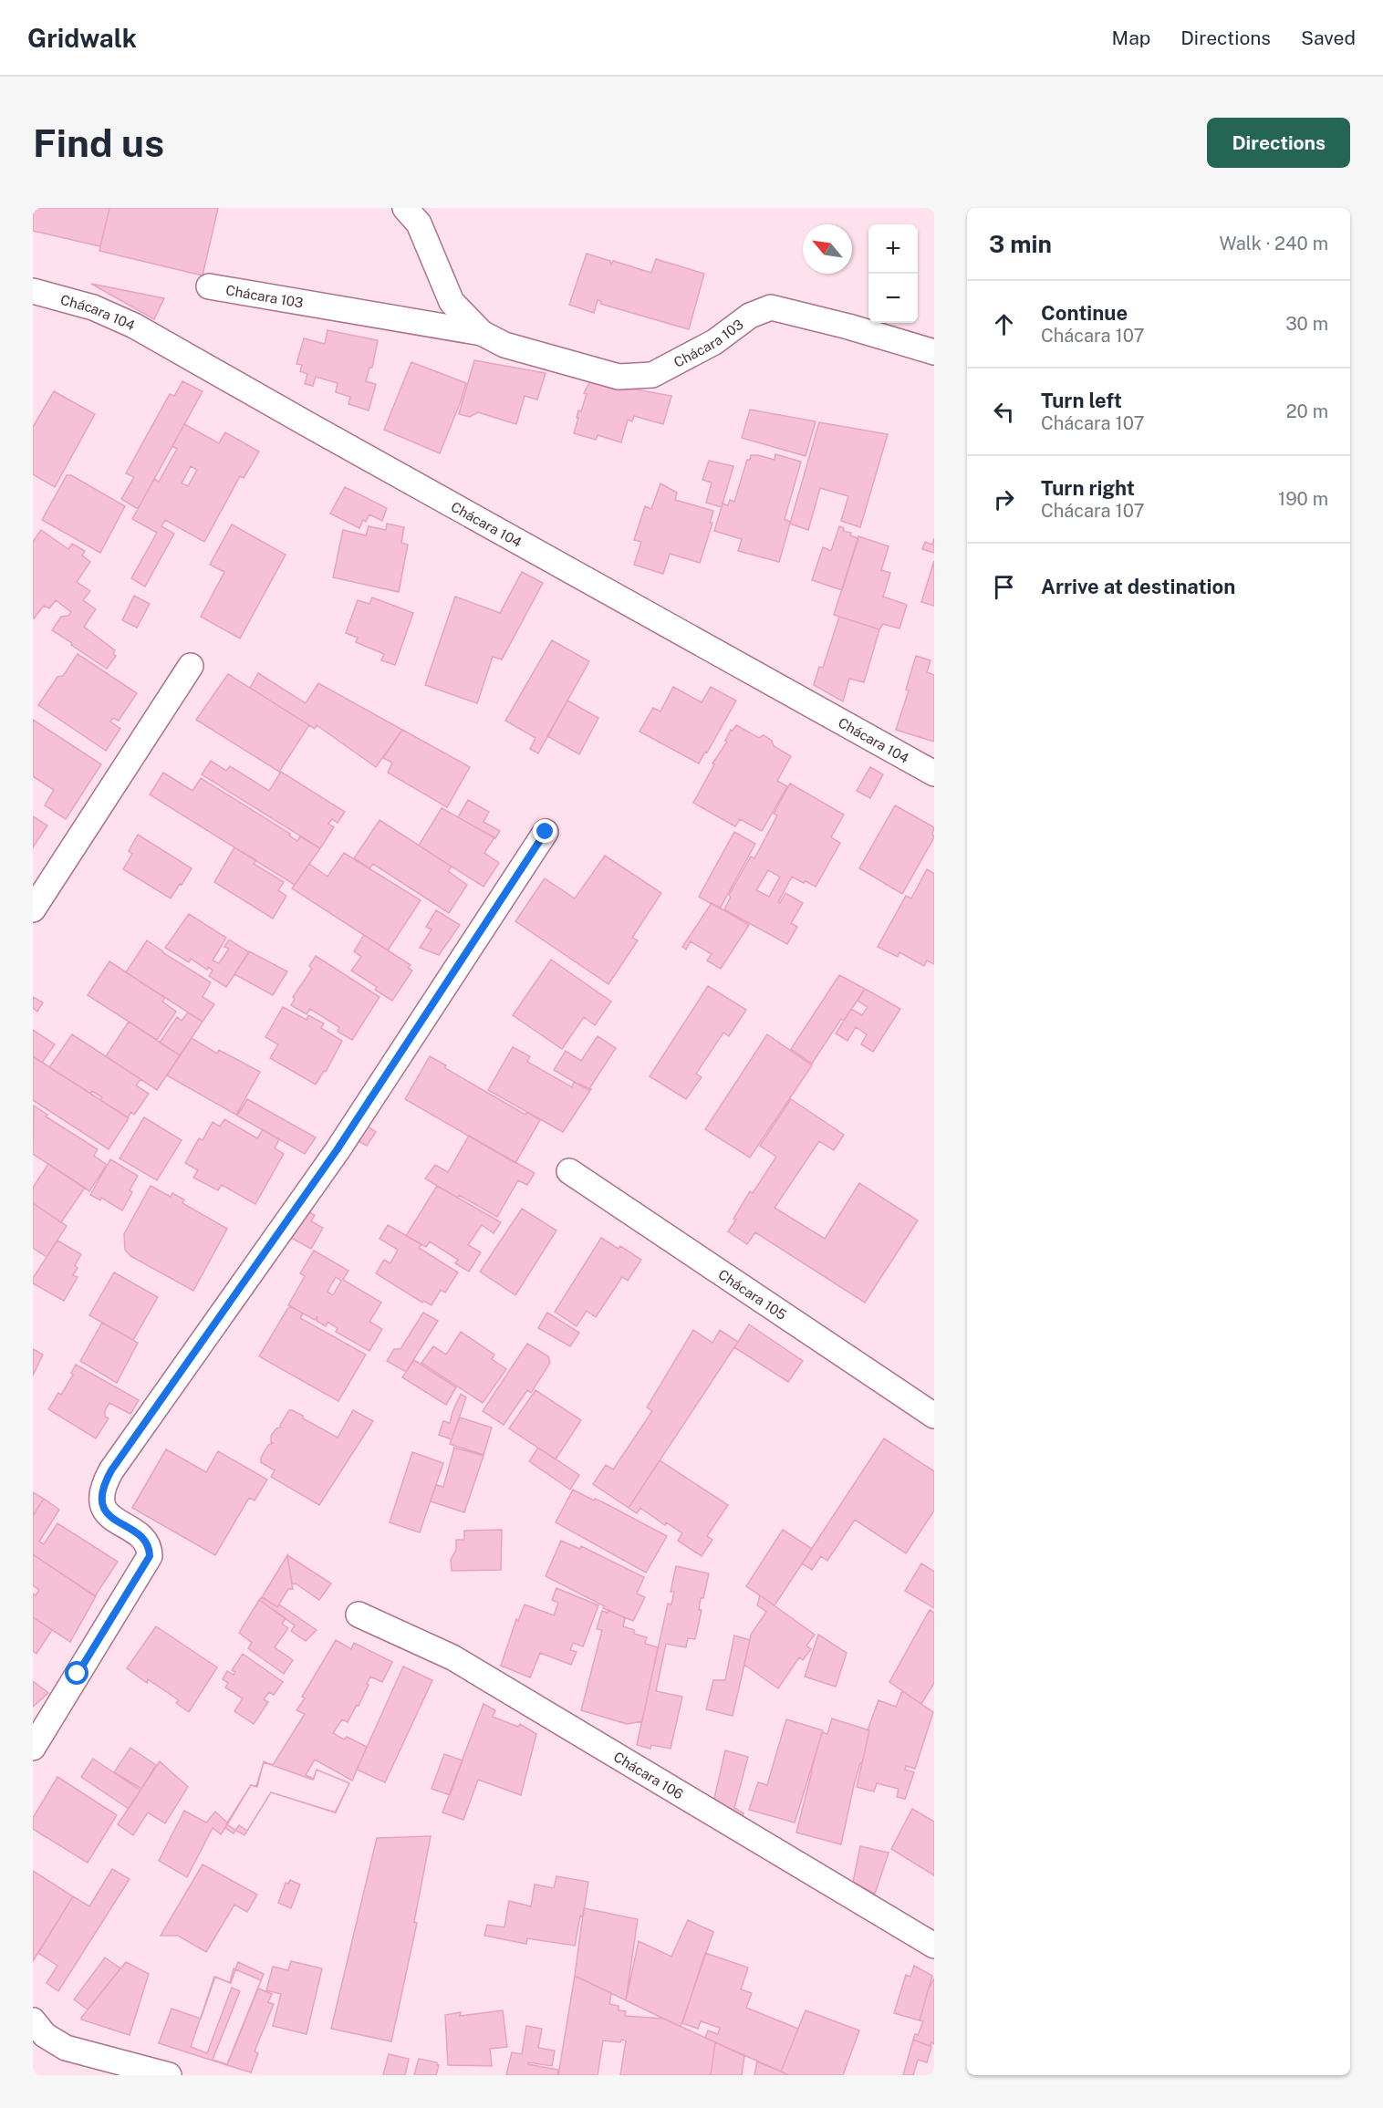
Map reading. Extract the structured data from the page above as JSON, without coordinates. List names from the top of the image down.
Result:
{
  "streets": {
    "street": [
      "Chácara 103",
      "Chácara 104",
      "Chácara 105",
      "Chácara 106"
    ]
  },
  "north": "top left",
  "page": {
    "header": "Gridwalk",
    "nav": ["Map", "Directions", "Saved"],
    "buttons": "Directions",
    "title": "Find us",
    "heading": ["3 min", "Walk · 240 m"],
    "map_buttons": ["+", "−"],
    "list": [
      ["Continue", "Chácara 107", "30 m"],
      ["Turn left", "Chácara 107", "20 m"],
      ["Turn right", "Chácara 107", "190 m"],
      "Arrive at destination"
    ]
  }
}
